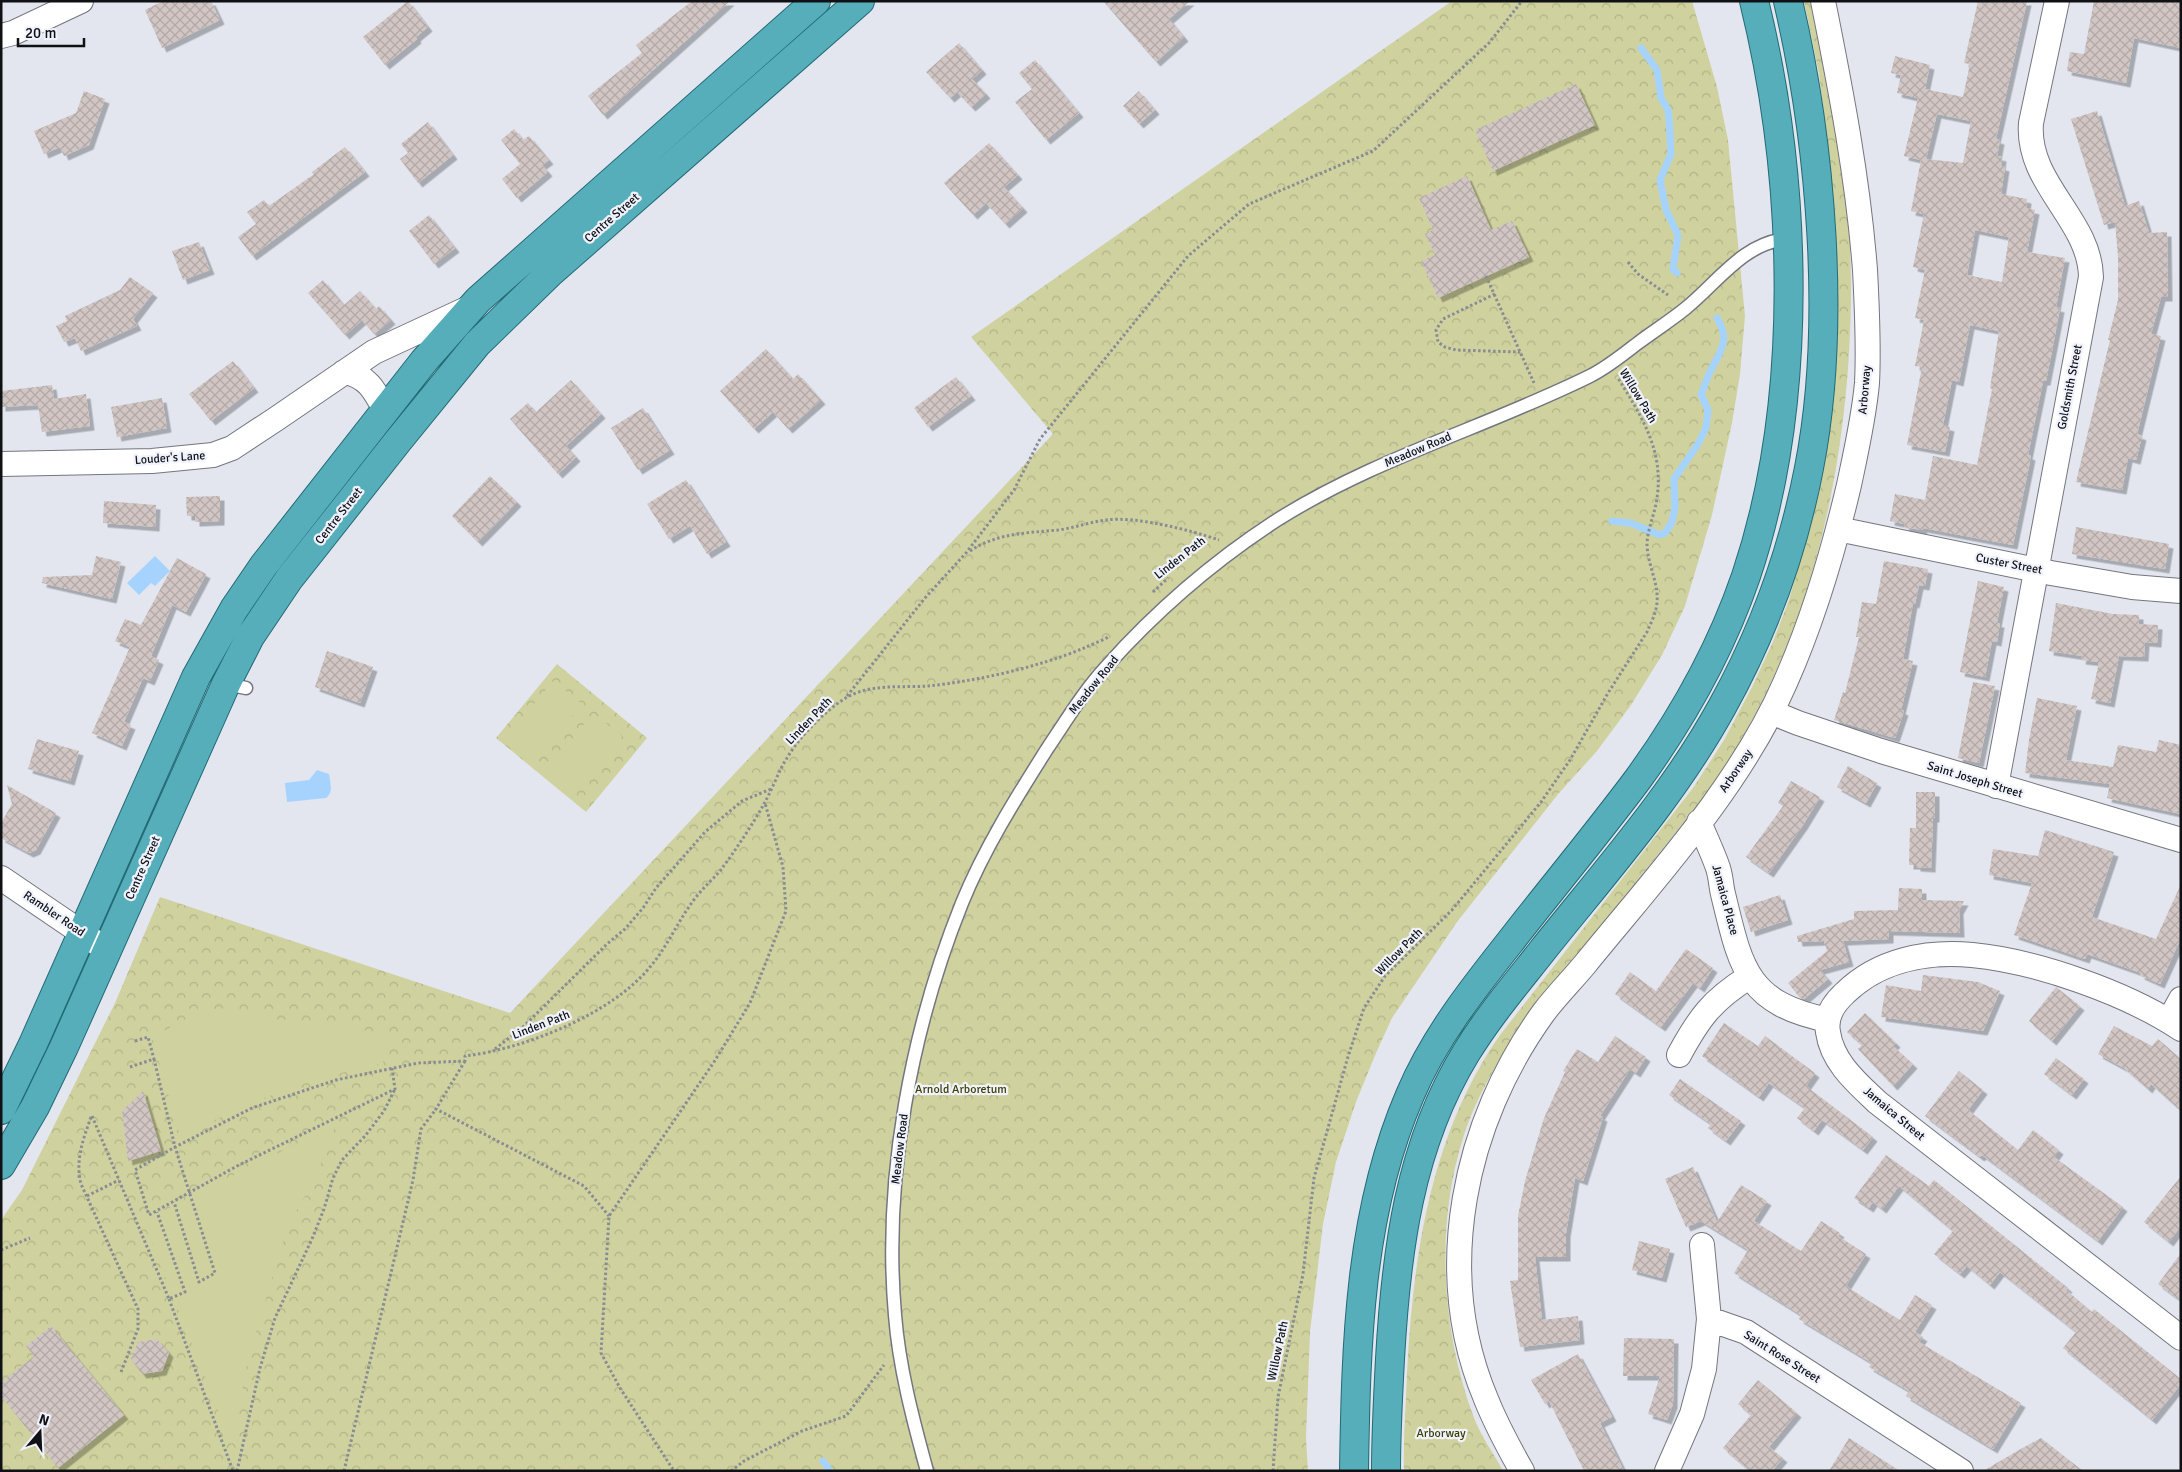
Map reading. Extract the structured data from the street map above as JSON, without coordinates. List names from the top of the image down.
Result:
{
  "streets": {
    "highway": ["Centre Street"],
    "street": [
      "Goldsmith Street",
      "Arborway",
      "Louder's Lane",
      "Custer Street",
      "Saint Joseph Street",
      "Jamaica Place",
      "Rambler Road",
      "Jamaica Street",
      "Saint Rose Street"
    ],
    "lane": ["Meadow Road"],
    "path": ["Willow Path", "Linden Path"]
  },
  "crossings": [
    ["Centre Street", "Rambler Road"],
    ["Goldsmith Street", "Custer Street"],
    ["Goldsmith Street", "Saint Joseph Street"],
    ["Arborway", "Custer Street"],
    ["Arborway", "Saint Joseph Street"],
    ["Arborway", "Jamaica Place"],
    ["Willow Path", "Meadow Road"],
    ["Jamaica Place", "Jamaica Street"]
  ],
  "parks": ["Arnold Arboretum", "Arborway"],
  "scale_bar": "20 m",
  "north": "top"
}
